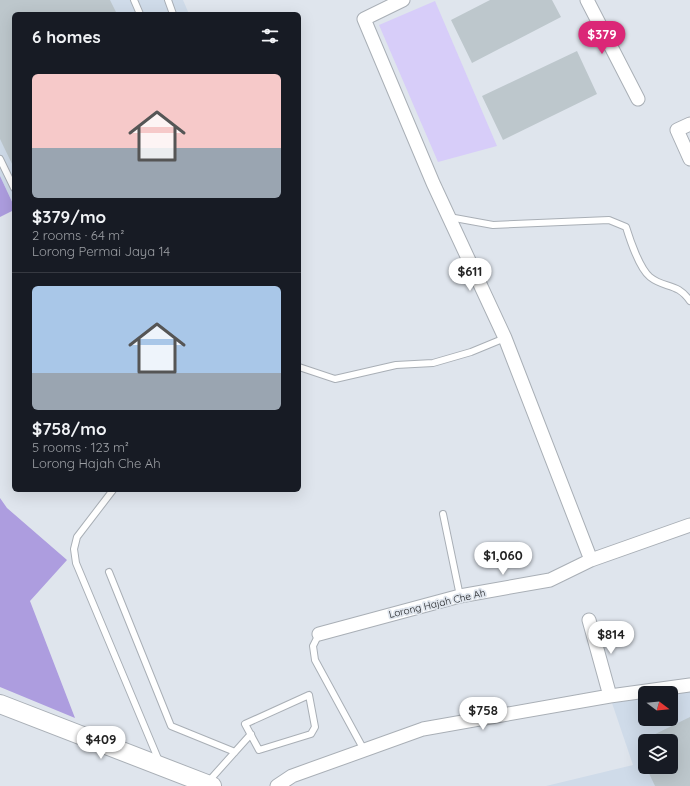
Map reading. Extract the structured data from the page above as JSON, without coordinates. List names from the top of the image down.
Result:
{
  "streets": {
    "street": ["Lorong Hajah Che Ah"]
  },
  "north": "right",
  "page": {
    "heading": "6 homes",
    "price": [
      "$379",
      "$611",
      "$1,060",
      "$814",
      "$758",
      "$409"
    ],
    "list": [
      {
        "name": "$379/mo",
        "note": "2 rooms · 64 m² · Lorong Permai Jaya 14"
      },
      {
        "name": "$758/mo",
        "note": "5 rooms · 123 m² · Lorong Hajah Che Ah"
      }
    ]
  }
}
